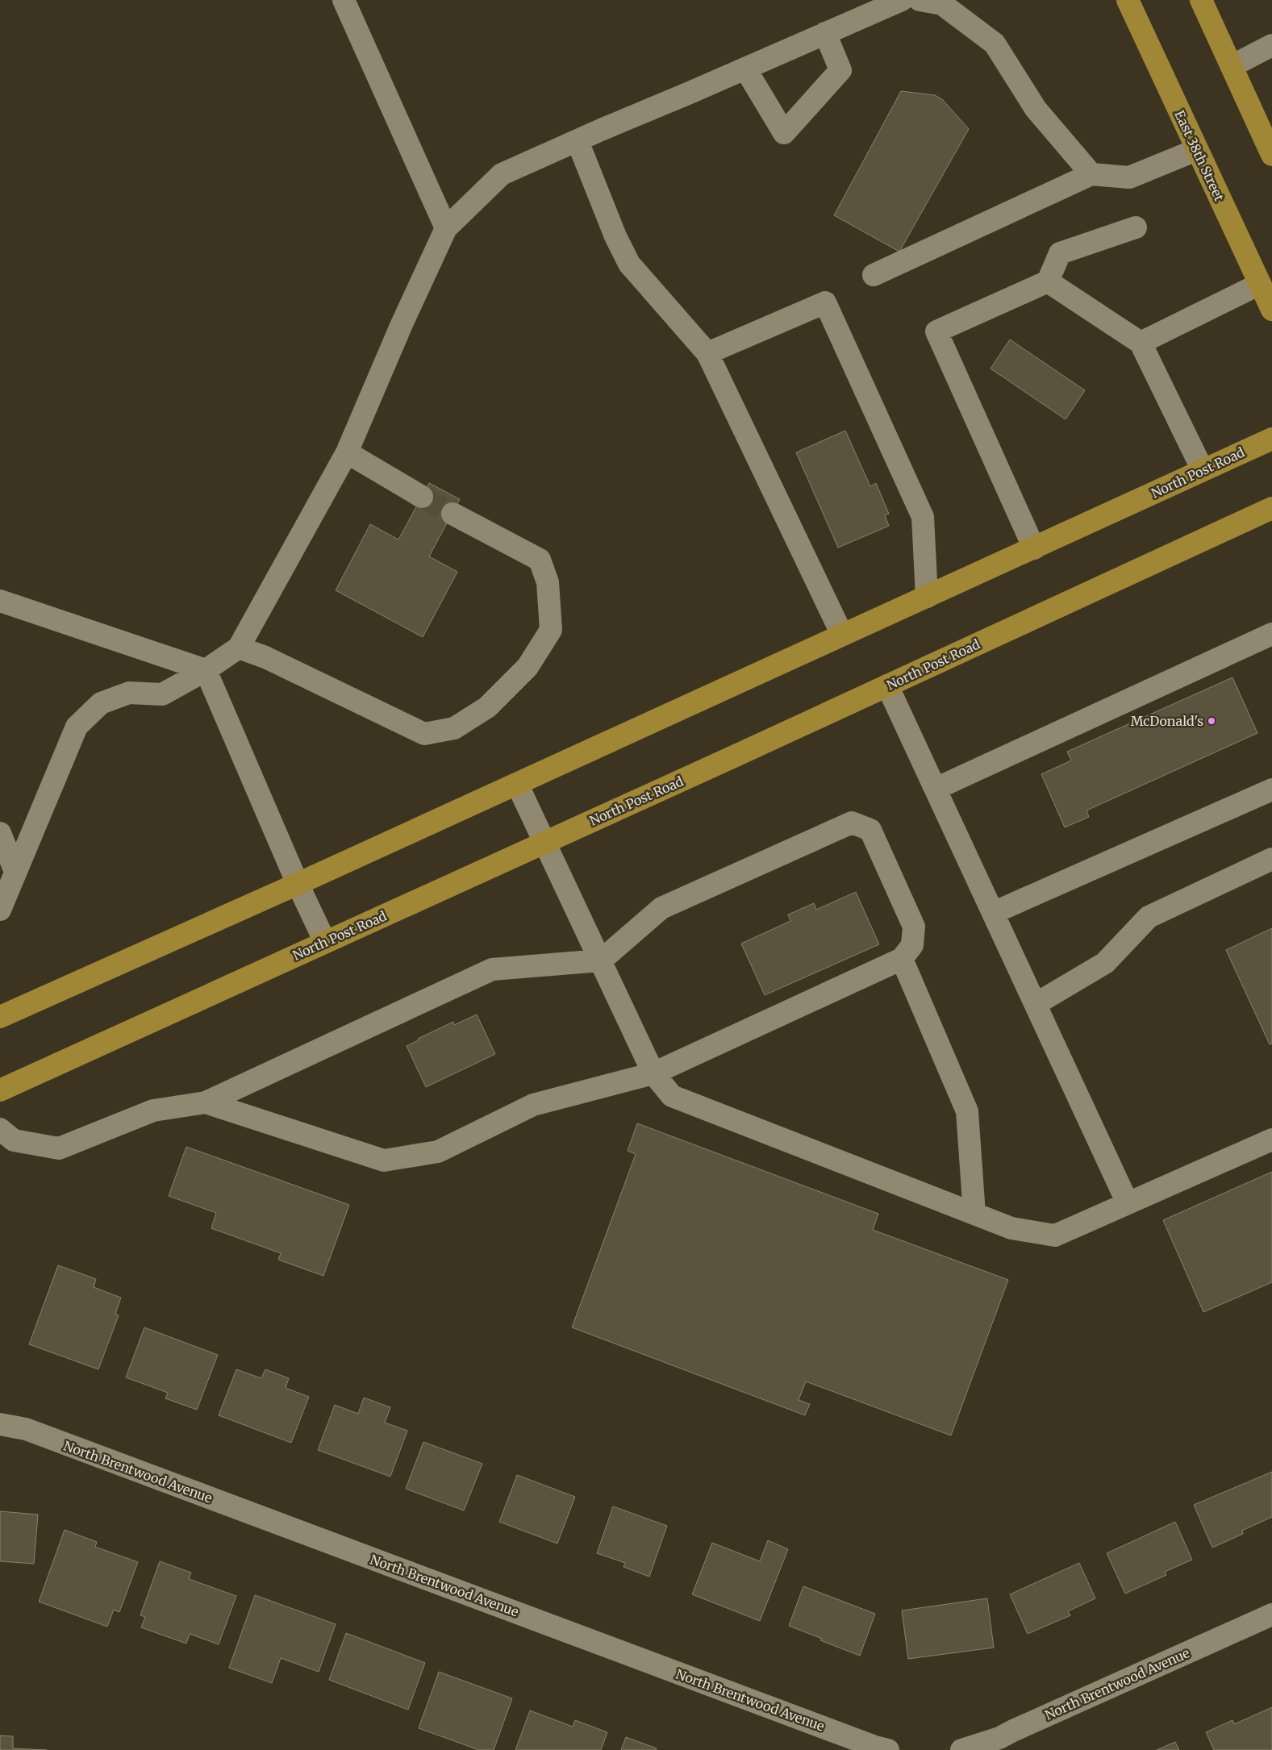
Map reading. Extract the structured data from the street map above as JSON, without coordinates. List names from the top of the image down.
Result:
{
  "streets": {
    "main road": ["East 38th Street", "North Post Road"],
    "street": ["North Brentwood Avenue"]
  },
  "places": ["McDonald's"]
}
